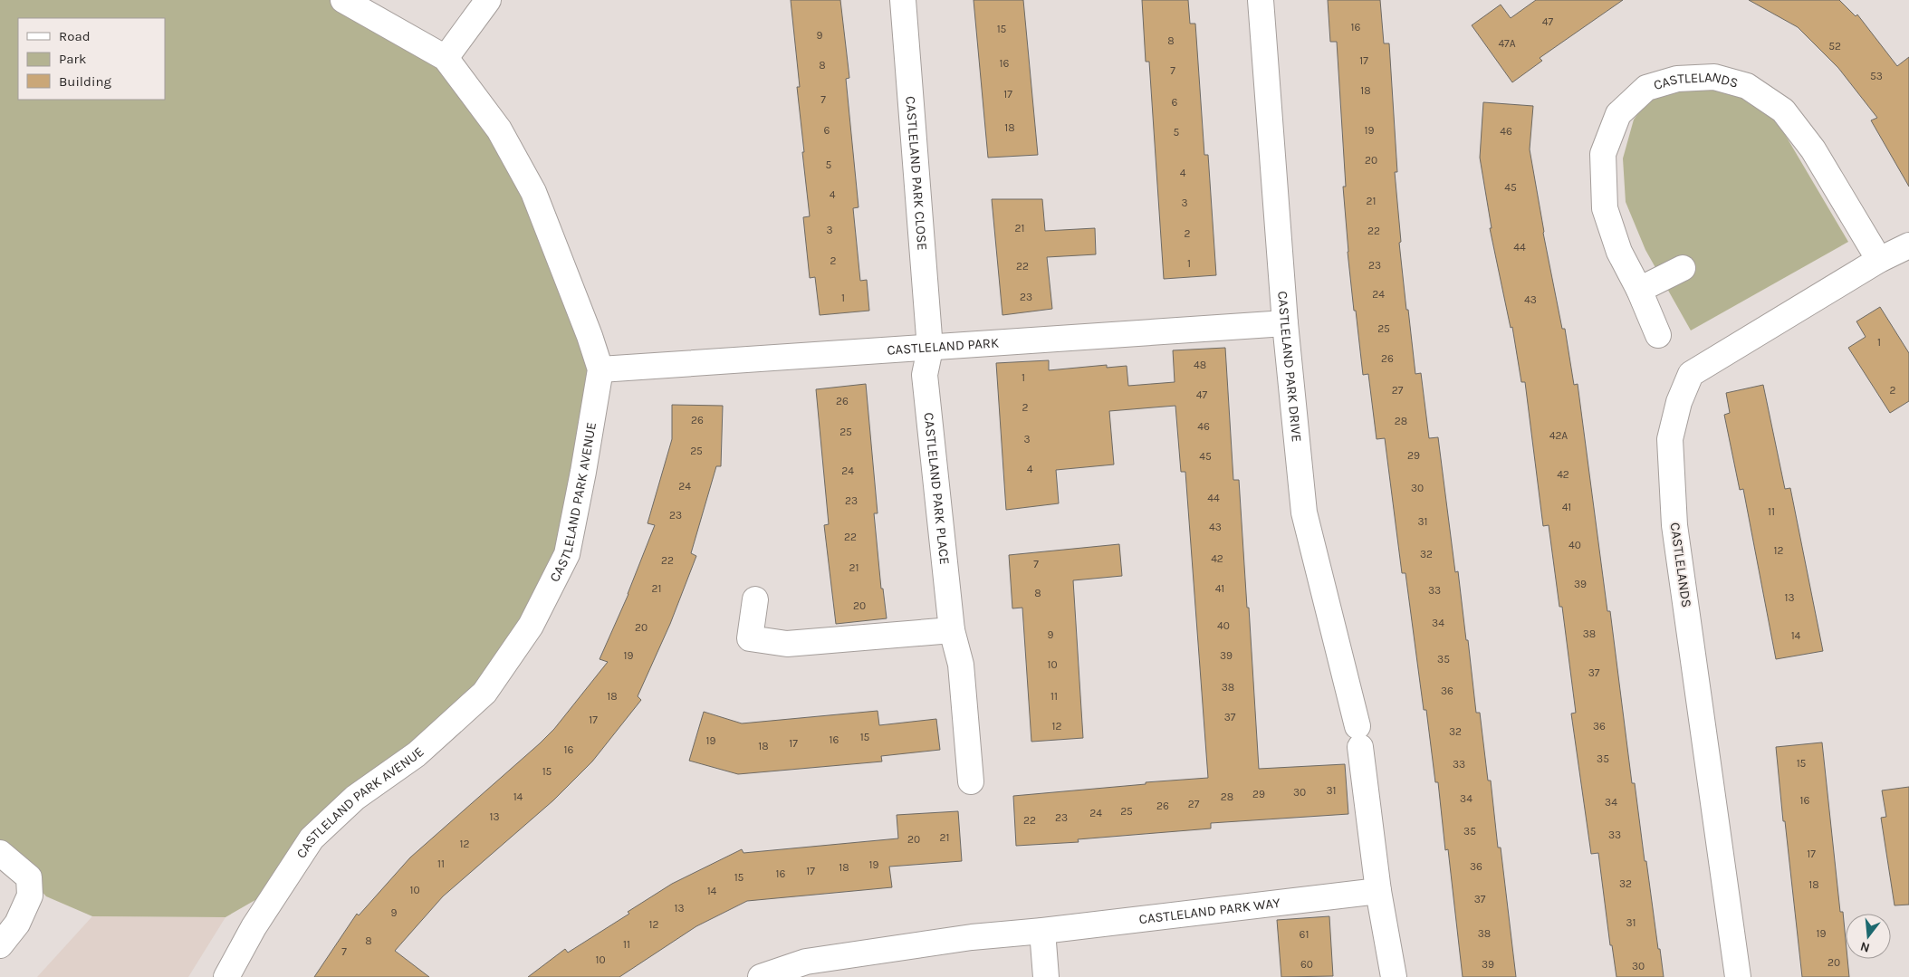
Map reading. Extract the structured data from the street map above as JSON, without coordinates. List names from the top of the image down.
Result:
{
  "streets": {
    "street": [
      "CASTLELANDS",
      "CASTLELAND PARK CLOSE",
      "CASTLELAND PARK",
      "CASTLELAND PARK DRIVE",
      "CASTLELAND PARK PLACE",
      "CASTLELAND PARK AVENUE",
      "CASTLELAND PARK WAY"
    ]
  },
  "crossings": [
    ["CASTLELAND PARK CLOSE", "CASTLELAND PARK"],
    ["CASTLELAND PARK CLOSE", "CASTLELAND PARK PLACE"],
    ["CASTLELAND PARK", "CASTLELAND PARK DRIVE"],
    ["CASTLELAND PARK", "CASTLELAND PARK PLACE"],
    ["CASTLELAND PARK", "CASTLELAND PARK AVENUE"],
    ["CASTLELAND PARK DRIVE", "CASTLELAND PARK WAY"]
  ],
  "house_numbers": [
    "47",
    "16",
    "15",
    "9",
    "8",
    "47A",
    "52",
    "17",
    "16",
    "8",
    "7",
    "53",
    "18",
    "17",
    "7",
    "6",
    "18",
    "6",
    "19",
    "46",
    "5",
    "20",
    "5",
    "4",
    "45",
    "4",
    "21",
    "3",
    "21",
    "3",
    "22",
    "2",
    "44",
    "2",
    "1",
    "23",
    "22",
    "24",
    "23",
    "1",
    "43",
    "25",
    "1",
    "26",
    "48",
    "1",
    "27",
    "2",
    "47",
    "26",
    "2",
    "26",
    "28",
    "46",
    "25",
    "42A",
    "3",
    "25",
    "29",
    "45",
    "4",
    "24",
    "42",
    "24",
    "30",
    "44",
    "23",
    "41",
    "11",
    "23",
    "31",
    "43",
    "22",
    "40",
    "12",
    "32",
    "42",
    "22",
    "7",
    "21",
    "39",
    "21",
    "41",
    "33",
    "8",
    "13",
    "20",
    "34",
    "40",
    "20",
    "38",
    "9",
    "14",
    "19",
    "39",
    "35",
    "10",
    "37",
    "38",
    "36",
    "18",
    "11",
    "37",
    "17",
    "12",
    "36",
    "32",
    "15",
    "16",
    "19",
    "17",
    "18",
    "16",
    "35",
    "15",
    "33",
    "15",
    "31",
    "30",
    "29",
    "14",
    "28",
    "34",
    "16",
    "34",
    "27",
    "26",
    "25",
    "24",
    "13",
    "23",
    "22",
    "35",
    "33",
    "21",
    "20",
    "12",
    "17",
    "11",
    "19",
    "36",
    "18",
    "17",
    "16",
    "15",
    "32",
    "18",
    "10",
    "14",
    "37",
    "13",
    "9",
    "31",
    "12",
    "38",
    "19",
    "61",
    "8",
    "11",
    "7",
    "10",
    "20",
    "60",
    "39",
    "30"
  ],
  "legend": ["Road", "Park", "Building"],
  "north": "bottom"
}
